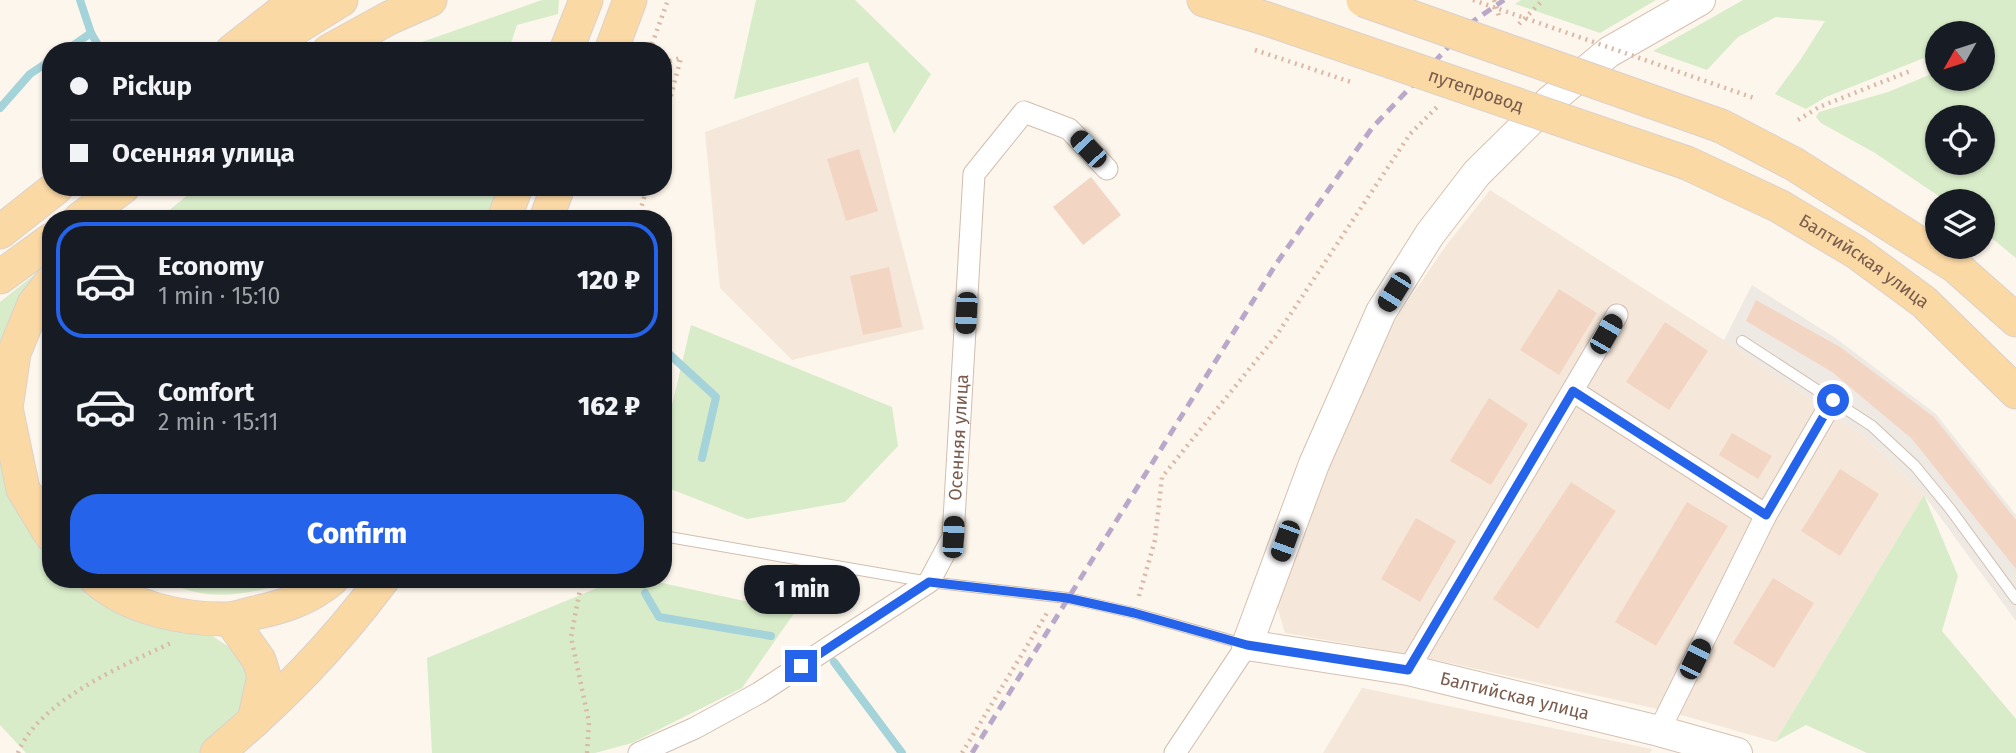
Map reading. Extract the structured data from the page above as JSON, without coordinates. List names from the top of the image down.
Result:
{
  "streets": {
    "main road": ["путепровод", "Балтийская улица"],
    "street": ["Осенняя улица"]
  },
  "crossings": [
    ["путепровод", "Балтийская улица"]
  ],
  "north": "bottom left",
  "page": {
    "banner": ["Pickup", "Осенняя улица"],
    "list": [
      {
        "name": "Economy",
        "note": "1 min · 15:10",
        "value": "120 ₽"
      },
      {
        "name": "Comfort",
        "note": "2 min · 15:11",
        "value": "162 ₽"
      }
    ],
    "buttons": "Confirm",
    "bubble": "1 min"
  }
}
